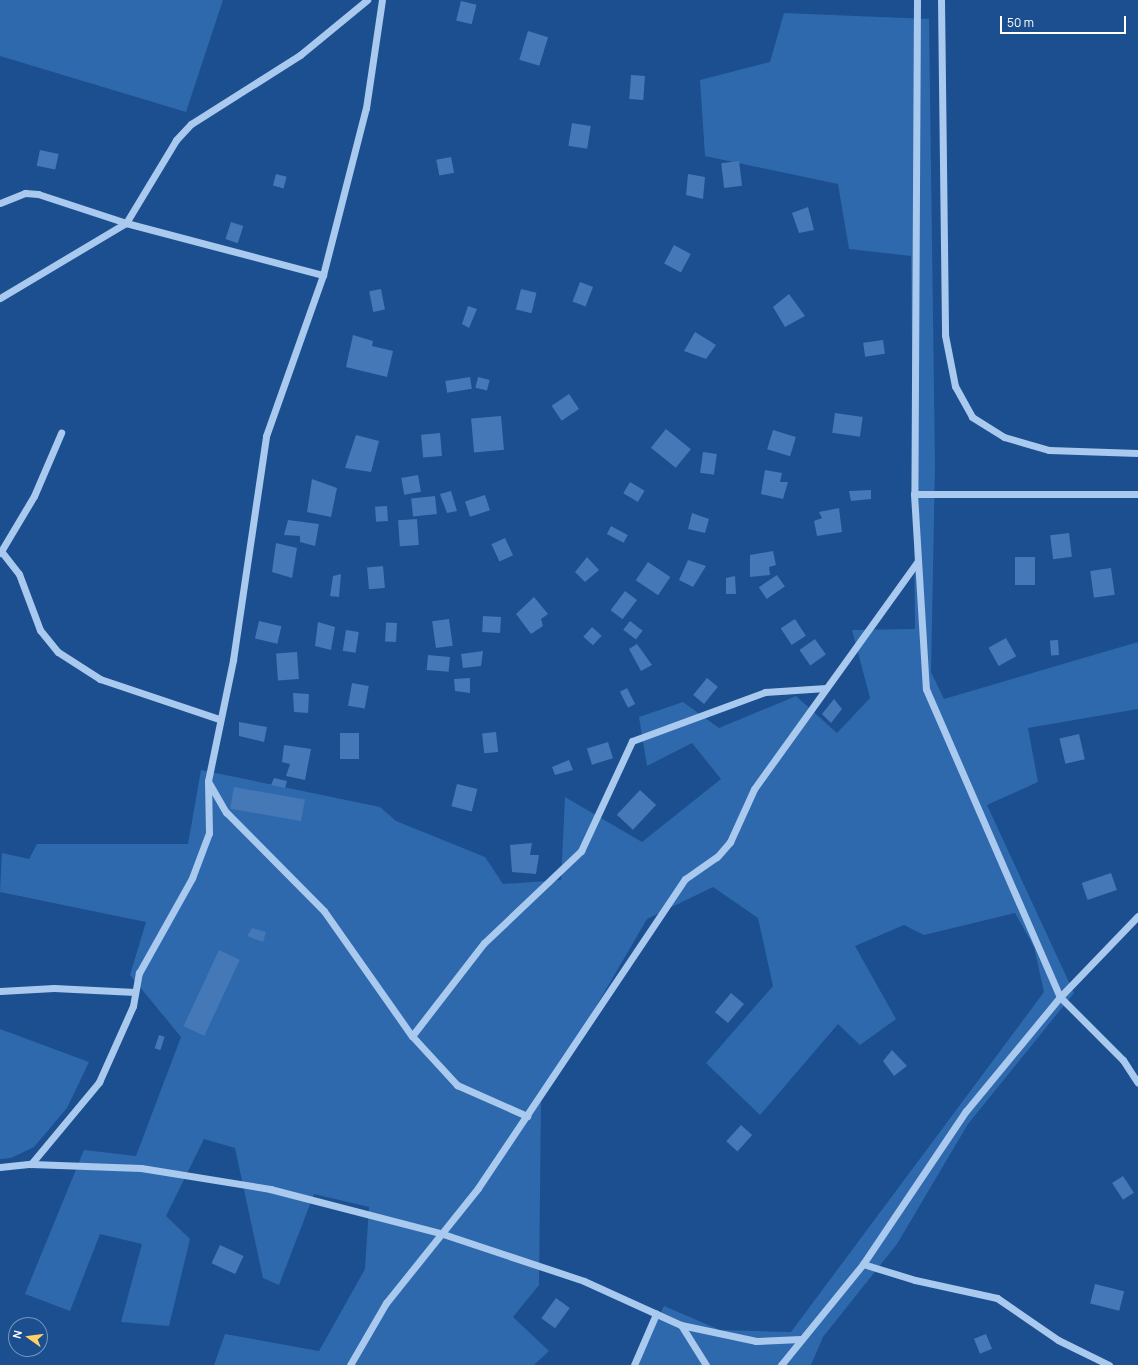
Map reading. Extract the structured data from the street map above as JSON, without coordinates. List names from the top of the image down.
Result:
{
  "scale_bar": "50 m",
  "north": "left"
}
